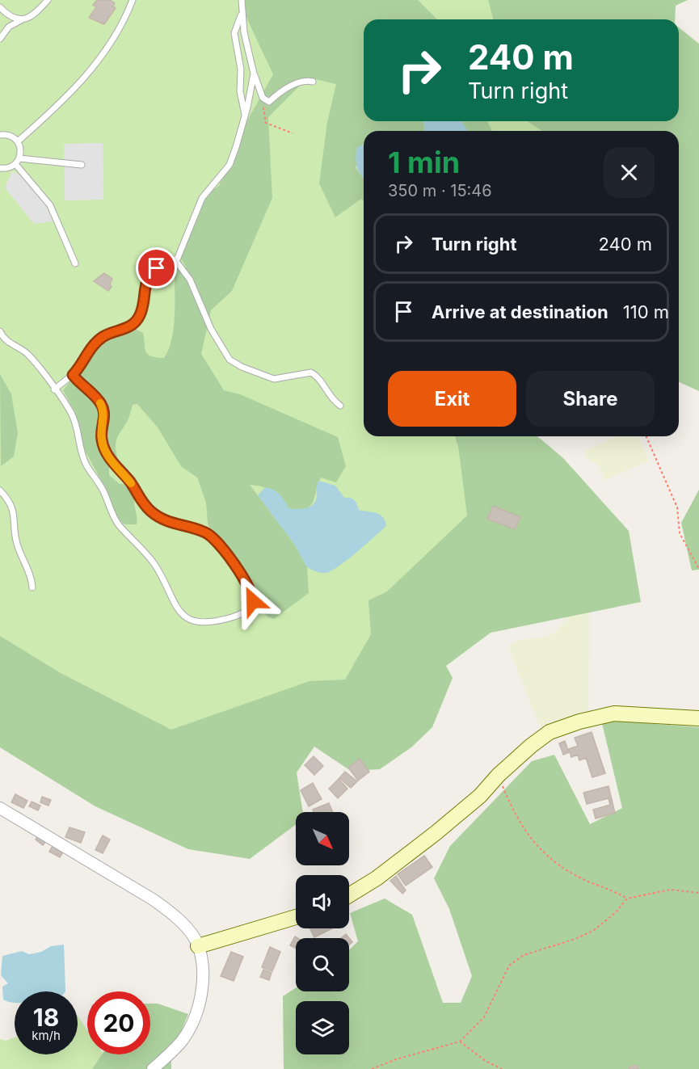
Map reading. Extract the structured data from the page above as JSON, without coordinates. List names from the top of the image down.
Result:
{
  "north": "bottom right",
  "page": {
    "turn": ["240 m", "Turn right"],
    "heading": ["1 min", "350 m · 15:46"],
    "list": [
      {
        "name": "Turn right",
        "value": "240 m"
      },
      {
        "name": "Arrive at destination",
        "value": "110 m"
      }
    ],
    "buttons": ["Exit", "Share"],
    "speed": "18 km/h",
    "limit": "20"
  }
}
